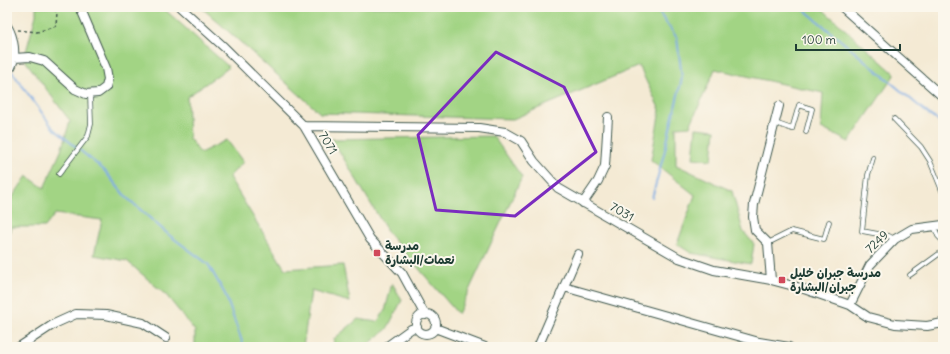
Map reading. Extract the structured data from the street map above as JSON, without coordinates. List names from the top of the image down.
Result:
{
  "streets": {
    "street": ["7071", "7031", "7249"]
  },
  "crossings": [
    ["7071", "7031"],
    ["7031", "7249"]
  ],
  "places": {
    "transit": ["مدرسة نعمات/البشارة", "مدرسة جبران خليل جبران/البشارة"]
  },
  "scale_bar": "100 m"
}
